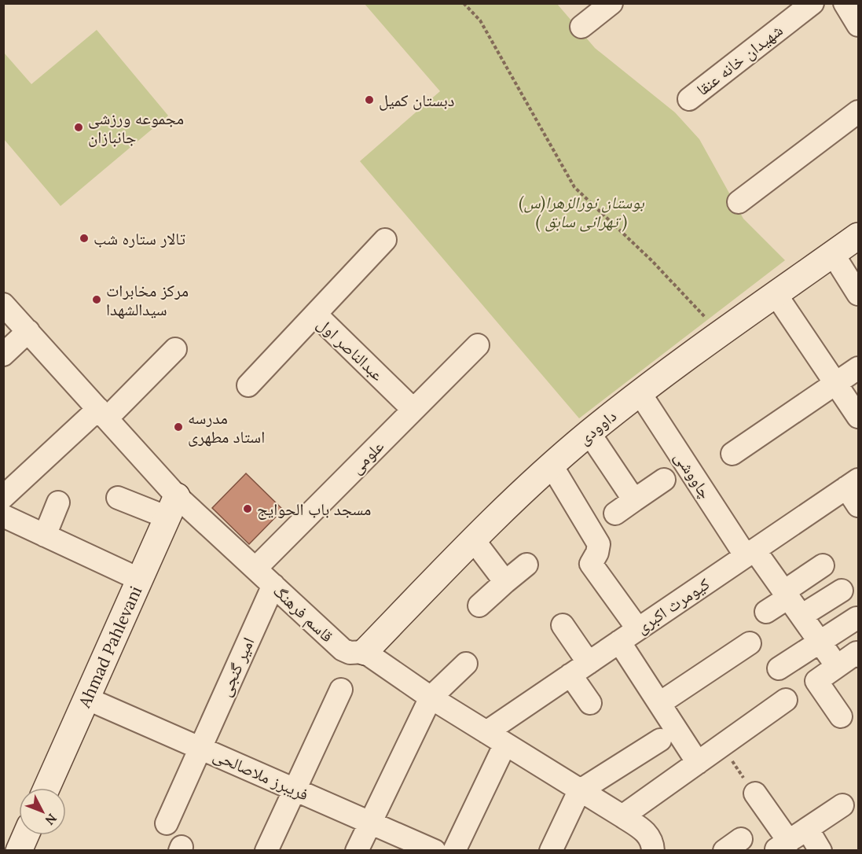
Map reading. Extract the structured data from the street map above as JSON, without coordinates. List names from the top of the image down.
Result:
{
  "streets": {
    "street": [
      "شهیدان خانه‌ عنقا",
      "عبدالناصر اول",
      "داوودی",
      "علومی",
      "چاووشی",
      "کیومرث اکبری",
      "قاسم فرهنگ",
      "Ahmad Pahlevani",
      "امیر گنجی",
      "فریبرز ملاصالحی"
    ]
  },
  "crossings": [
    ["عبدالناصر اول", "علومی"],
    ["داوودی", "چاووشی"],
    ["داوودی", "قاسم فرهنگ"],
    ["علومی", "قاسم فرهنگ"],
    ["چاووشی", "کیومرث اکبری"],
    ["کیومرث اکبری", "قاسم فرهنگ"],
    ["قاسم فرهنگ", "Ahmad Pahlevani"],
    ["قاسم فرهنگ", "امیر گنجی"],
    ["Ahmad Pahlevani", "فریبرز ملاصالحی"],
    ["امیر گنجی", "فریبرز ملاصالحی"]
  ],
  "parks": ["بوستان نورالزهرا(س) ( تهرانی سابق )"],
  "places": [
    "دبستان کمیل",
    "مجموعه ورزشی جانبازان",
    "تالار ستاره شب",
    "مرکز مخابرات سیدالشهدا",
    "مدرسه استاد مطهری",
    "مسجد باب الحوایج"
  ],
  "north": "bottom right"
}
